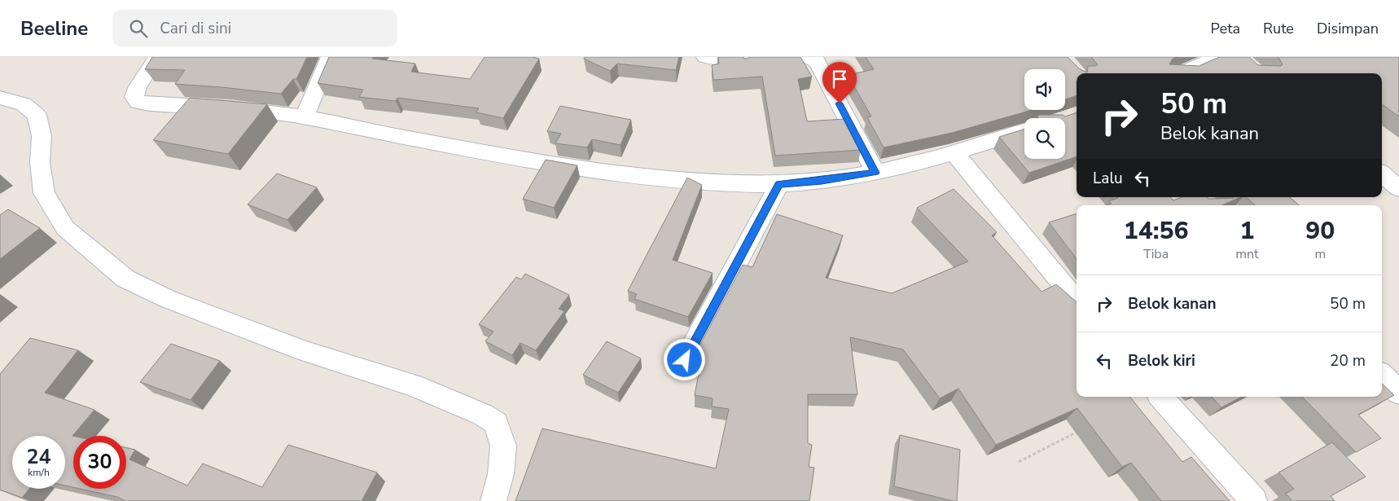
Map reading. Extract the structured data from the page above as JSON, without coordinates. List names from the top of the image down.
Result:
{
  "page": {
    "header": "Beeline",
    "search": "Cari di sini",
    "nav": ["Peta", "Rute", "Disimpan"],
    "turn": ["50 m", "Belok kanan"],
    "then": "Lalu",
    "eta": [
      "14:56",
      "Tiba",
      "1",
      "mnt",
      "90",
      "m"
    ],
    "list": [
      {
        "name": "Belok kanan",
        "value": "50 m"
      },
      {
        "name": "Belok kiri",
        "value": "20 m"
      }
    ],
    "speed": "24 km/h",
    "limit": "30"
  }
}
